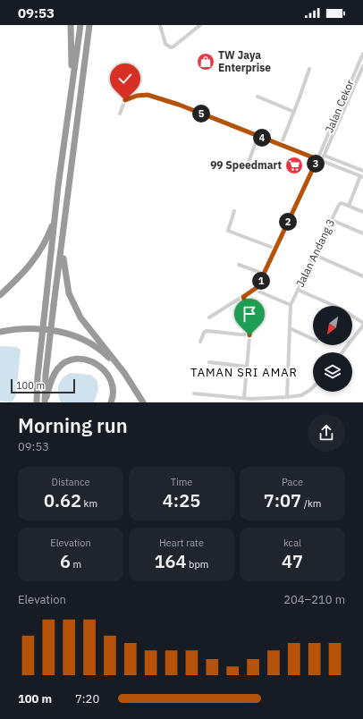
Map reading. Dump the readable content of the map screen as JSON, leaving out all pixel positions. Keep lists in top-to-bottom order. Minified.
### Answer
{"streets":{"street":["Jalan Cekor","Jalan Andang 3"]},"districts":["TAMAN SRI AMAR"],"places":{"shop":["TW Jaya Enterprise"],"supermarket":["99 Speedmart"]},"scale_bar":"100 m","north":"bottom left","page":{"status":"09:53","pins":["5","4","3","2","1"],"scale":"100 m","heading":["Morning run","09:53"],"stats":[["Distance","0.62 km"],["Time","4:25"],["Pace","7:07 /km"],["Elevation","6 m"],["Heart rate","164 bpm"],["kcal","47"]],"chart":["Elevation","204–210 m"],"list":[{"name":"100 m","note":"7:20"}]}}
